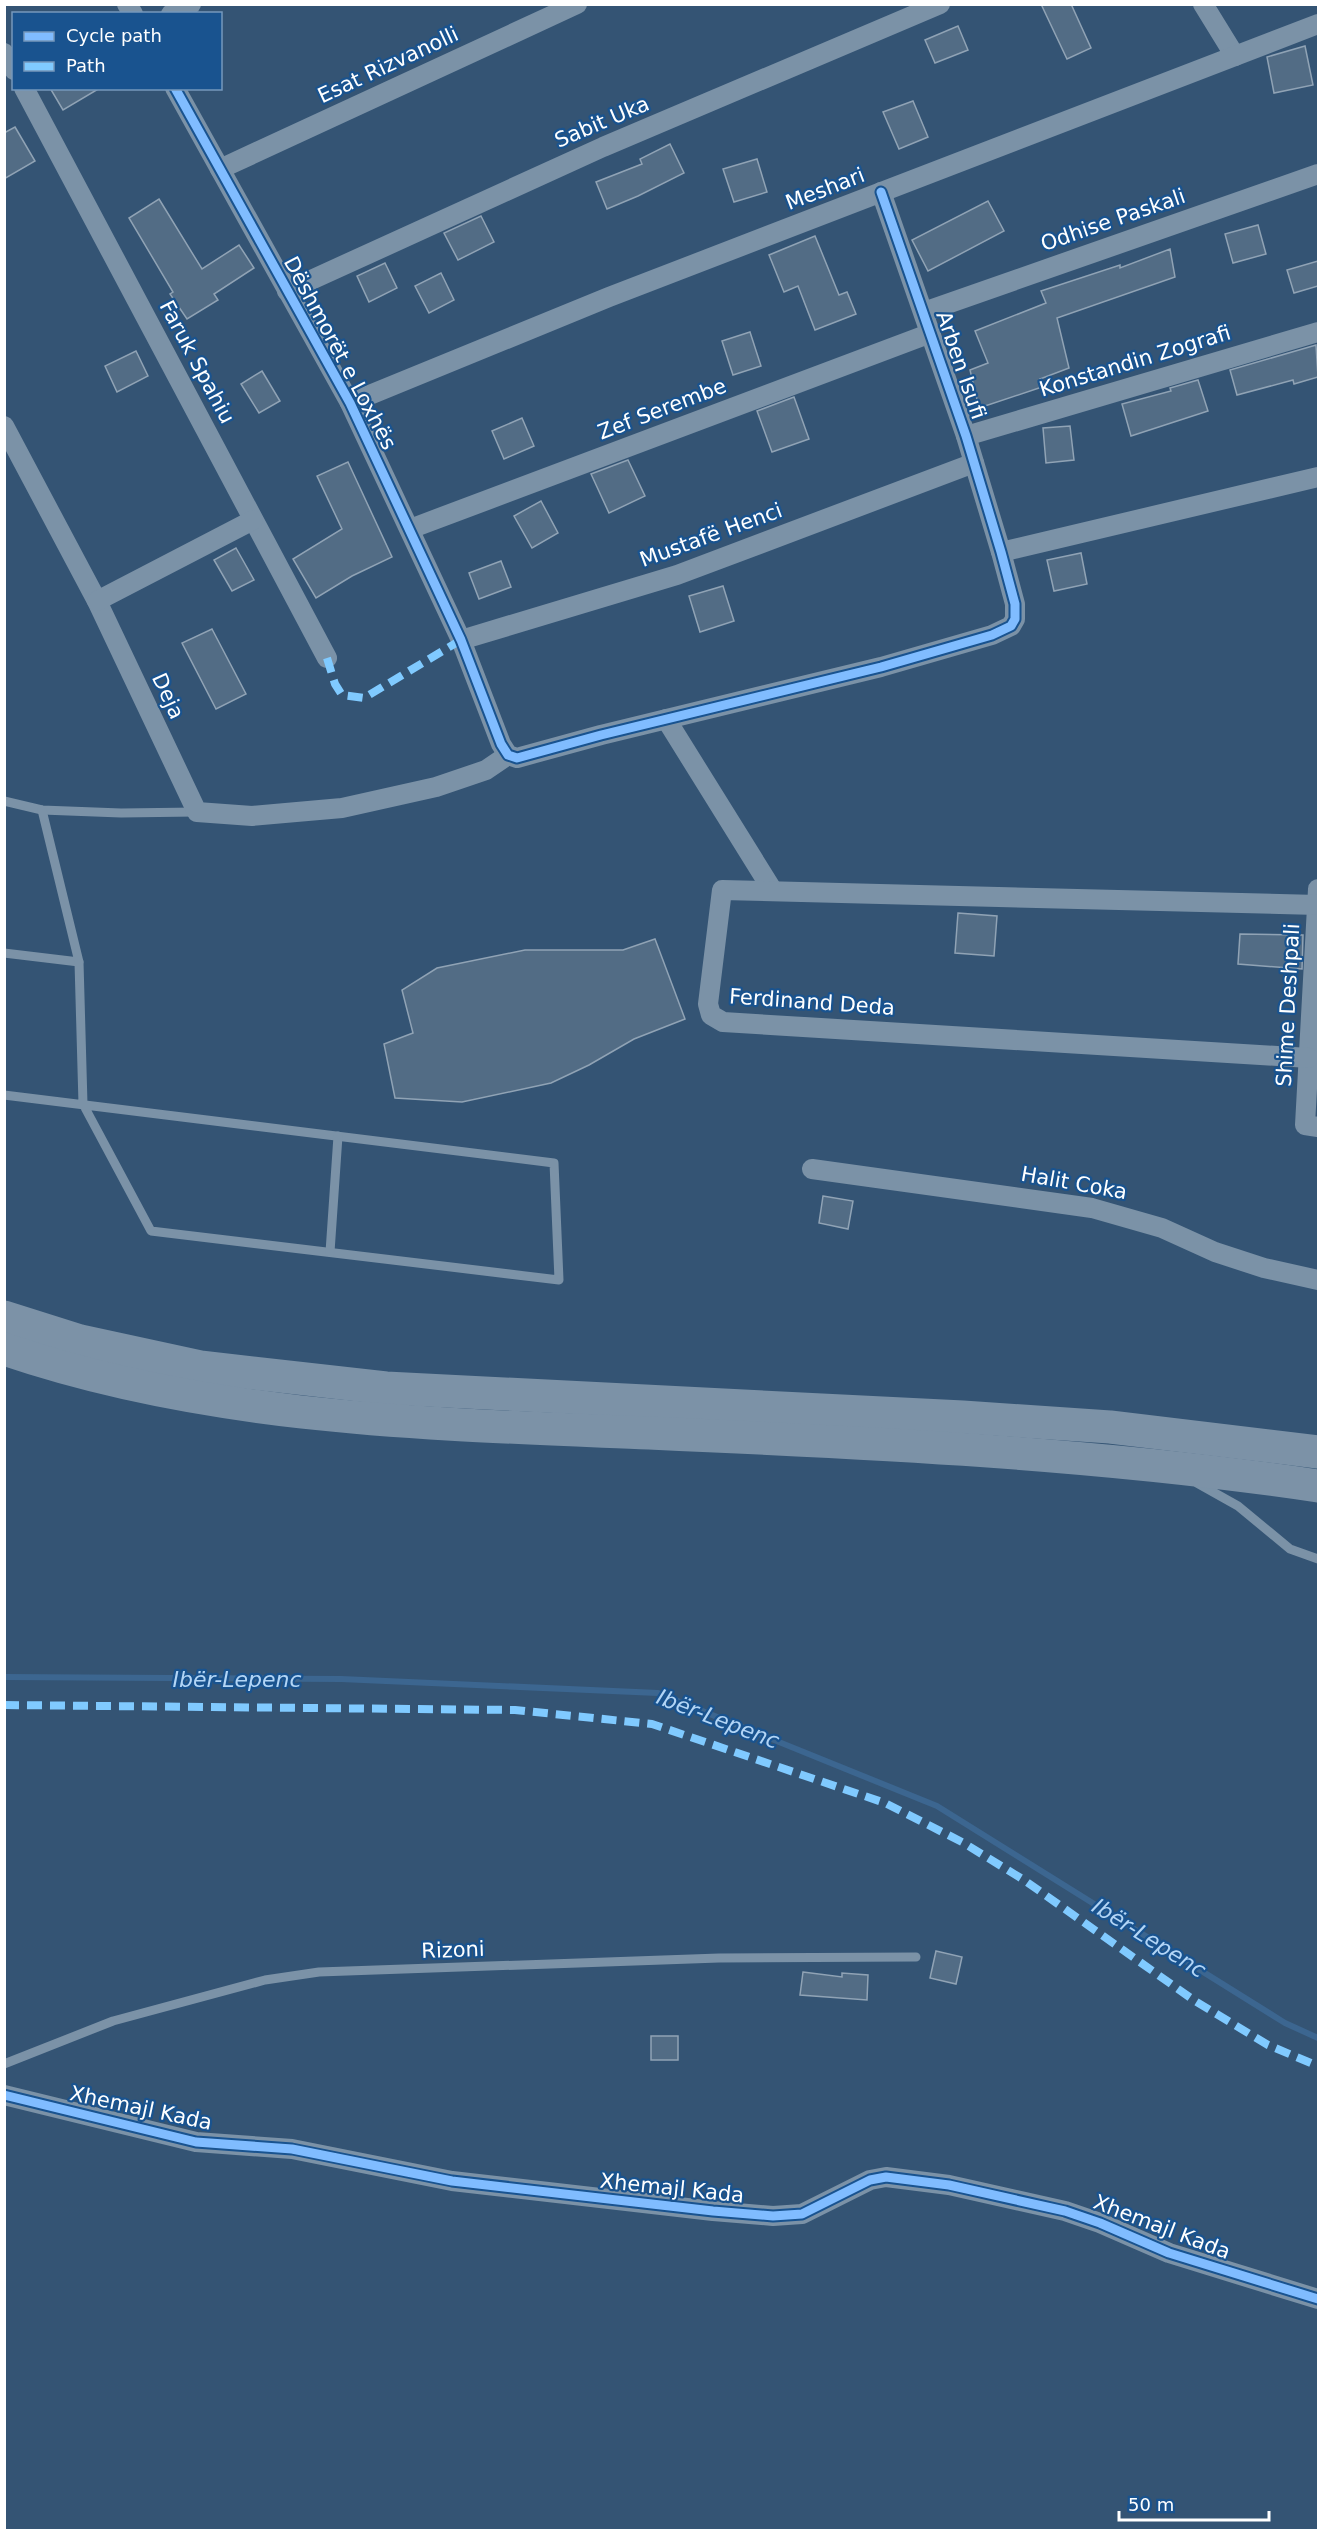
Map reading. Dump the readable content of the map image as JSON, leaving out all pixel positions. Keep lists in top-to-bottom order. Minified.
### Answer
{"streets":{"street":["Esat Rizvanolli","Sabit Uka","Meshari","Odhise Paskali","Dëshmorët e Loxhës","Konstandin Zografi","Faruk Spahiu","Arben Isufi","Zef Serembe","Mustafë Henci","Deja","Ferdinand Deda","Shime Deshpali","Halit Coka","Xhemajl Kada"],"lane":["Rizoni"]},"crossings":[["Esat Rizvanolli","Dëshmorët e Loxhës"],["Sabit Uka","Dëshmorët e Loxhës"],["Meshari","Dëshmorët e Loxhës"],["Meshari","Arben Isufi"],["Odhise Paskali","Arben Isufi"],["Dëshmorët e Loxhës","Zef Serembe"],["Dëshmorët e Loxhës","Mustafë Henci"],["Konstandin Zografi","Arben Isufi"],["Arben Isufi","Zef Serembe"],["Arben Isufi","Mustafë Henci"],["Ferdinand Deda","Shime Deshpali"]],"water":["Ibër-Lepenc"],"legend":["Cycle path","Path"],"scale_bar":"50 m"}
